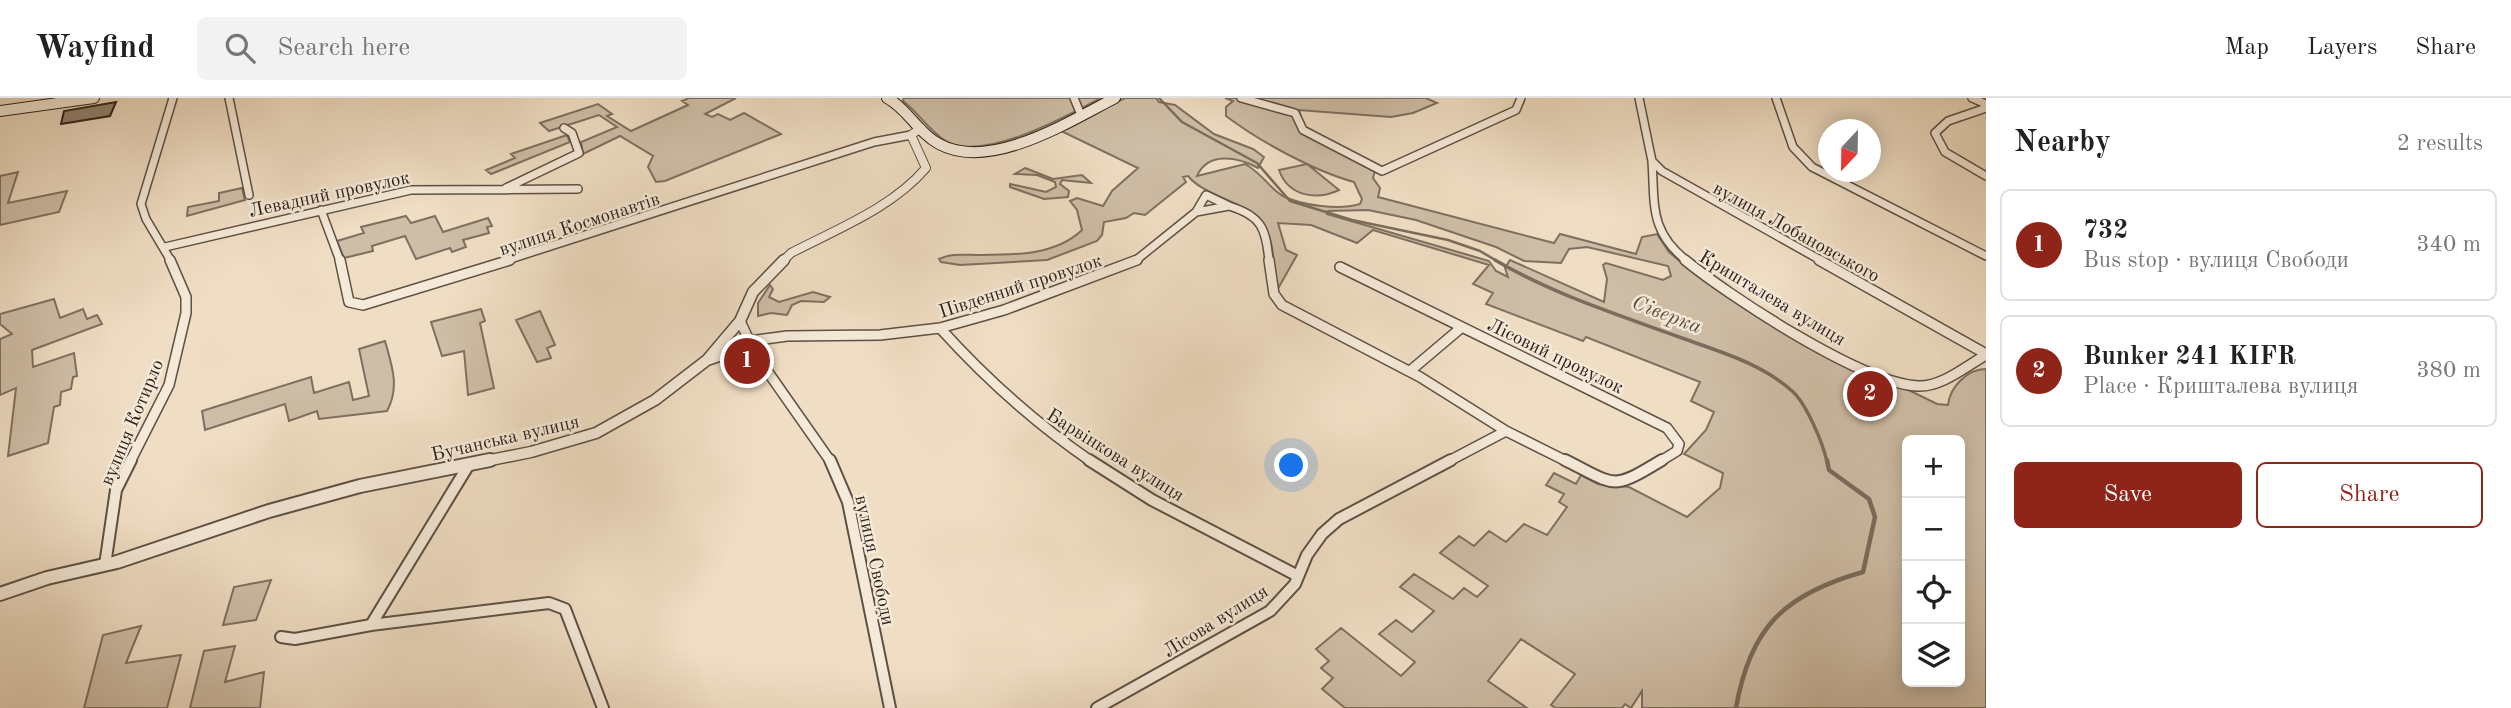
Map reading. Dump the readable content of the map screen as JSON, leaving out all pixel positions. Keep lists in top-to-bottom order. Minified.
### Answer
{"streets":{"street":["Левадний провулок","вулиця Космонавтів","вулиця Лобановського","Південний провулок","Кришталева вулиця","Лісовий провулок","вулиця Котирло","Бучанська вулиця","Барвінкова вулиця","вулиця Свободи","Лісова вулиця"]},"crossings":[["Левадний провулок","вулиця Космонавтів"],["Левадний провулок","вулиця Котирло"],["вулиця Космонавтів","Бучанська вулиця"],["вулиця Лобановського","Кришталева вулиця"],["Південний провулок","Барвінкова вулиця"],["Південний провулок","вулиця Свободи"],["Лісовий провулок","Лісова вулиця"],["вулиця Котирло","Бучанська вулиця"],["Бучанська вулиця","вулиця Свободи"],["Барвінкова вулиця","Лісова вулиця"]],"water":["Сіверка"],"north":"bottom","page":{"header":"Wayfind","search":"Search here","nav":["Map","Layers","Share"],"heading":["Nearby","2 results"],"list":[{"mark":"1","name":"732","note":"Bus stop · вулиця Свободи","value":"340 m"},{"mark":"2","name":"Bunker 241 KIFR","note":"Place · Кришталева вулиця","value":"380 m"}],"pins":["1","2"],"map_buttons":["+","−"],"buttons":["Save","Share"]}}
